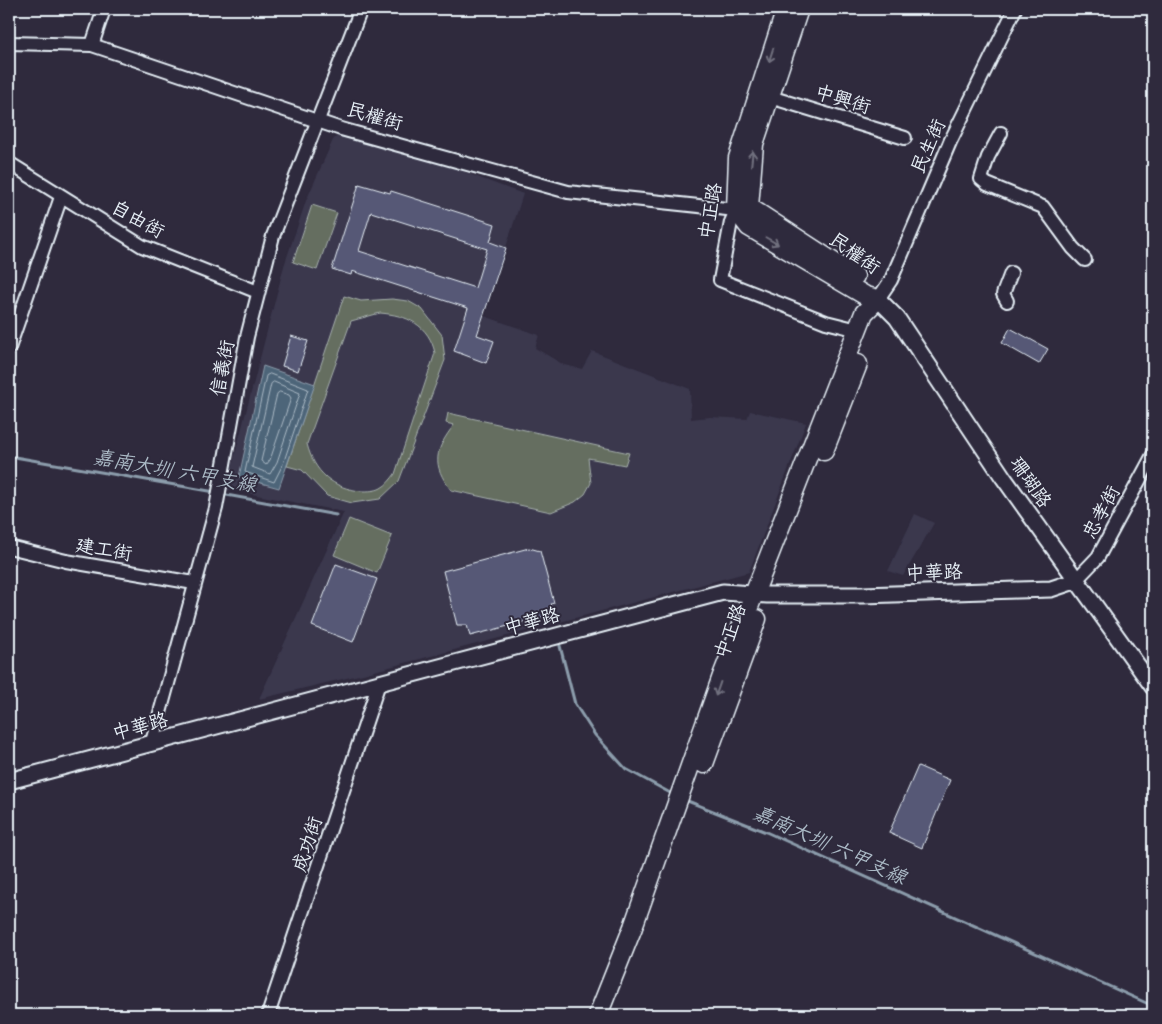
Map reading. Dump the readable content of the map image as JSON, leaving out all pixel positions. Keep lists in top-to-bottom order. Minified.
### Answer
{"streets":{"main road":["民權街","中正路"],"street":["中興街","民生街","自由街","信義街","珊瑚路","忠孝街","建工街","中華路","成功街"]},"crossings":[["中興街","中正路"],["民權街","民生街"],["民權街","中正路"],["民權街","信義街"],["民權街","珊瑚路"],["民生街","中正路"],["民生街","珊瑚路"],["中正路","珊瑚路"],["中正路","中華路"],["自由街","信義街"],["信義街","建工街"],["信義街","中華路"],["珊瑚路","忠孝街"],["珊瑚路","中華路"],["忠孝街","中華路"],["中華路","成功街"]],"water":["嘉南大圳 六甲支線"]}
